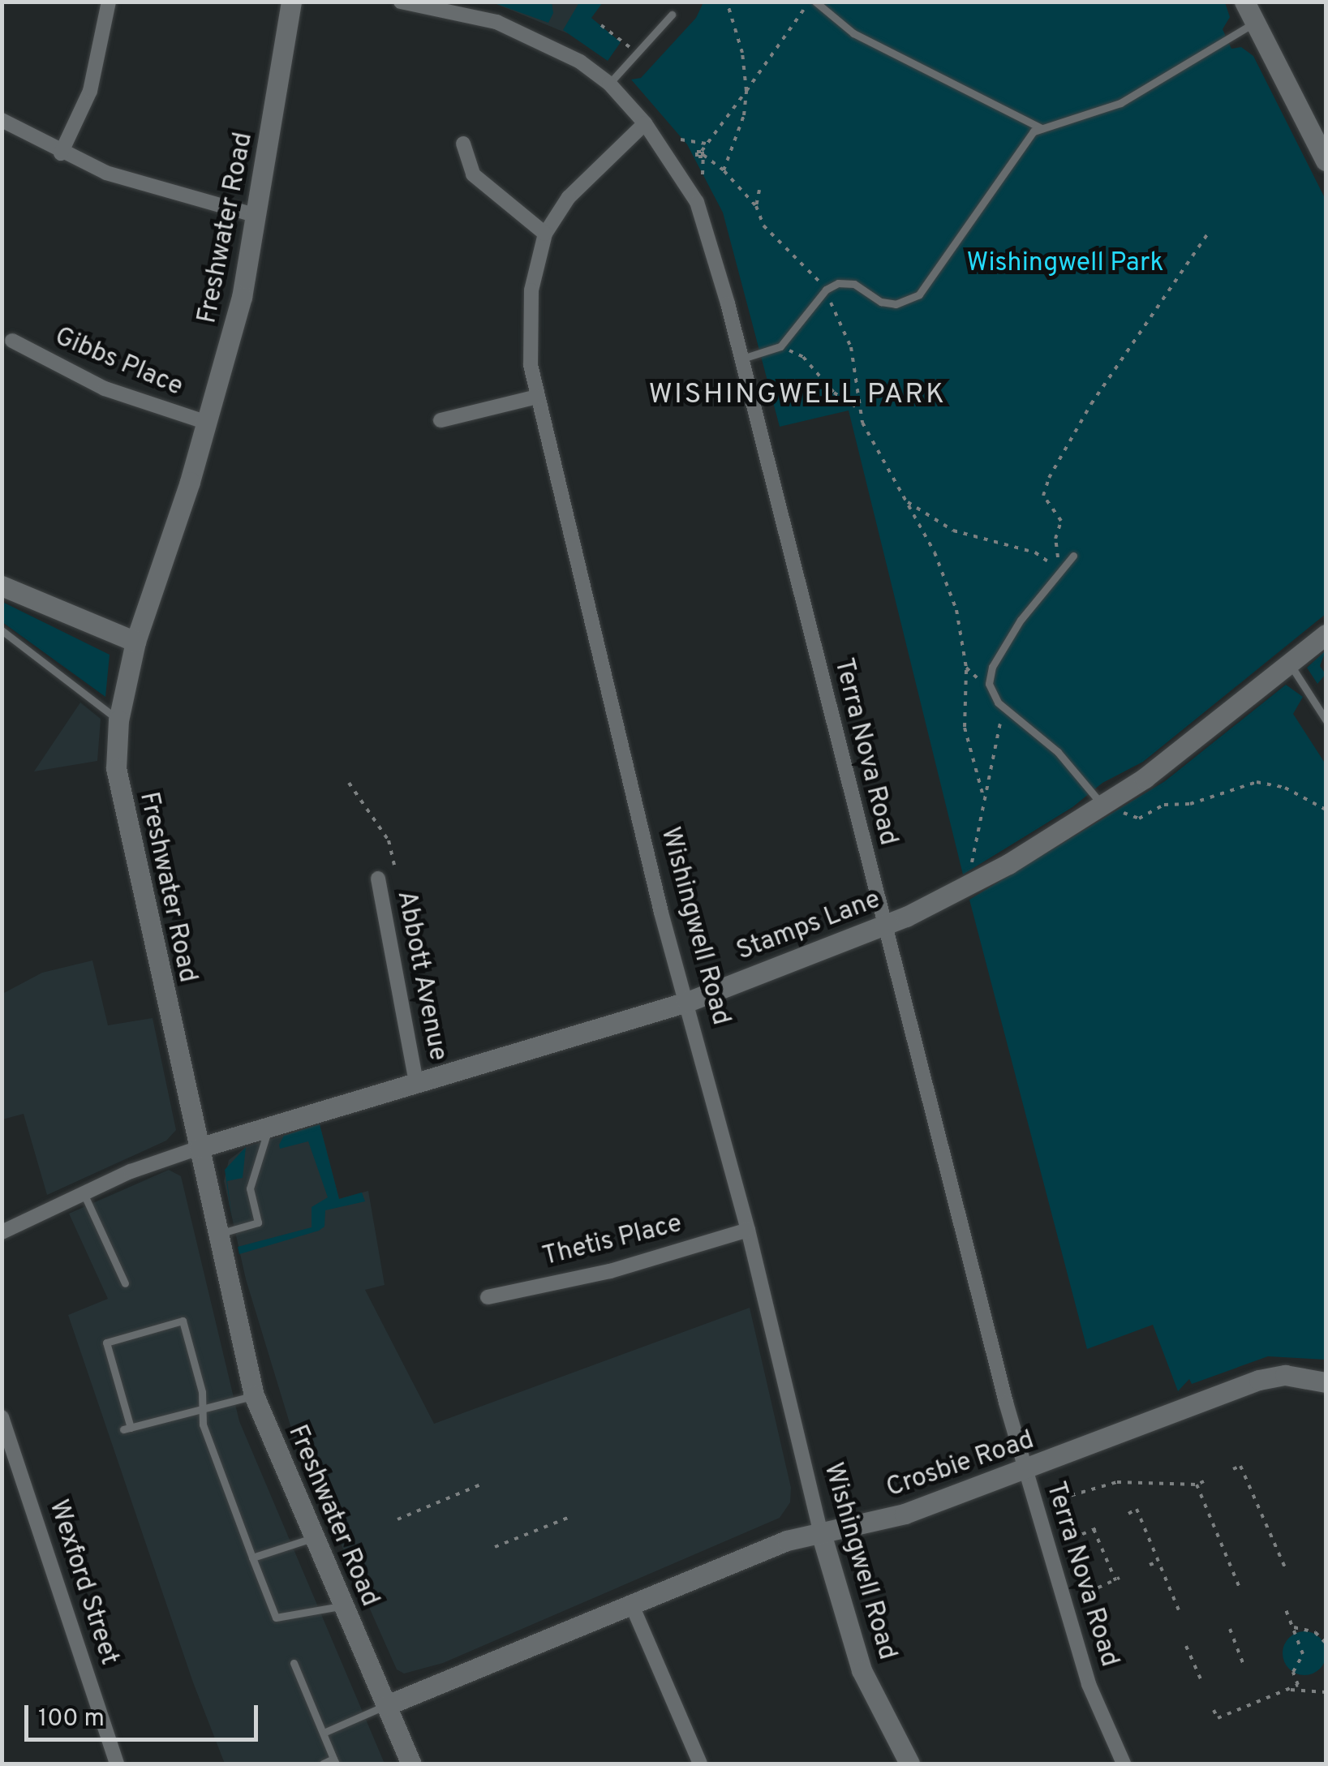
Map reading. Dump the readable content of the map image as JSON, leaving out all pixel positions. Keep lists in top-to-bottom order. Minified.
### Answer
{"streets":{"street":["Freshwater Road","Gibbs Place","Terra Nova Road","Wishingwell Road","Stamps Lane","Abbott Avenue","Thetis Place","Crosbie Road","Wexford Street"]},"crossings":[["Freshwater Road","Gibbs Place"],["Freshwater Road","Stamps Lane"],["Freshwater Road","Crosbie Road"],["Terra Nova Road","Wishingwell Road"],["Terra Nova Road","Stamps Lane"],["Terra Nova Road","Crosbie Road"],["Wishingwell Road","Stamps Lane"],["Wishingwell Road","Thetis Place"],["Wishingwell Road","Crosbie Road"],["Stamps Lane","Abbott Avenue"]],"districts":["WISHINGWELL PARK"],"parks":["Wishingwell Park"],"scale_bar":"100 m"}
